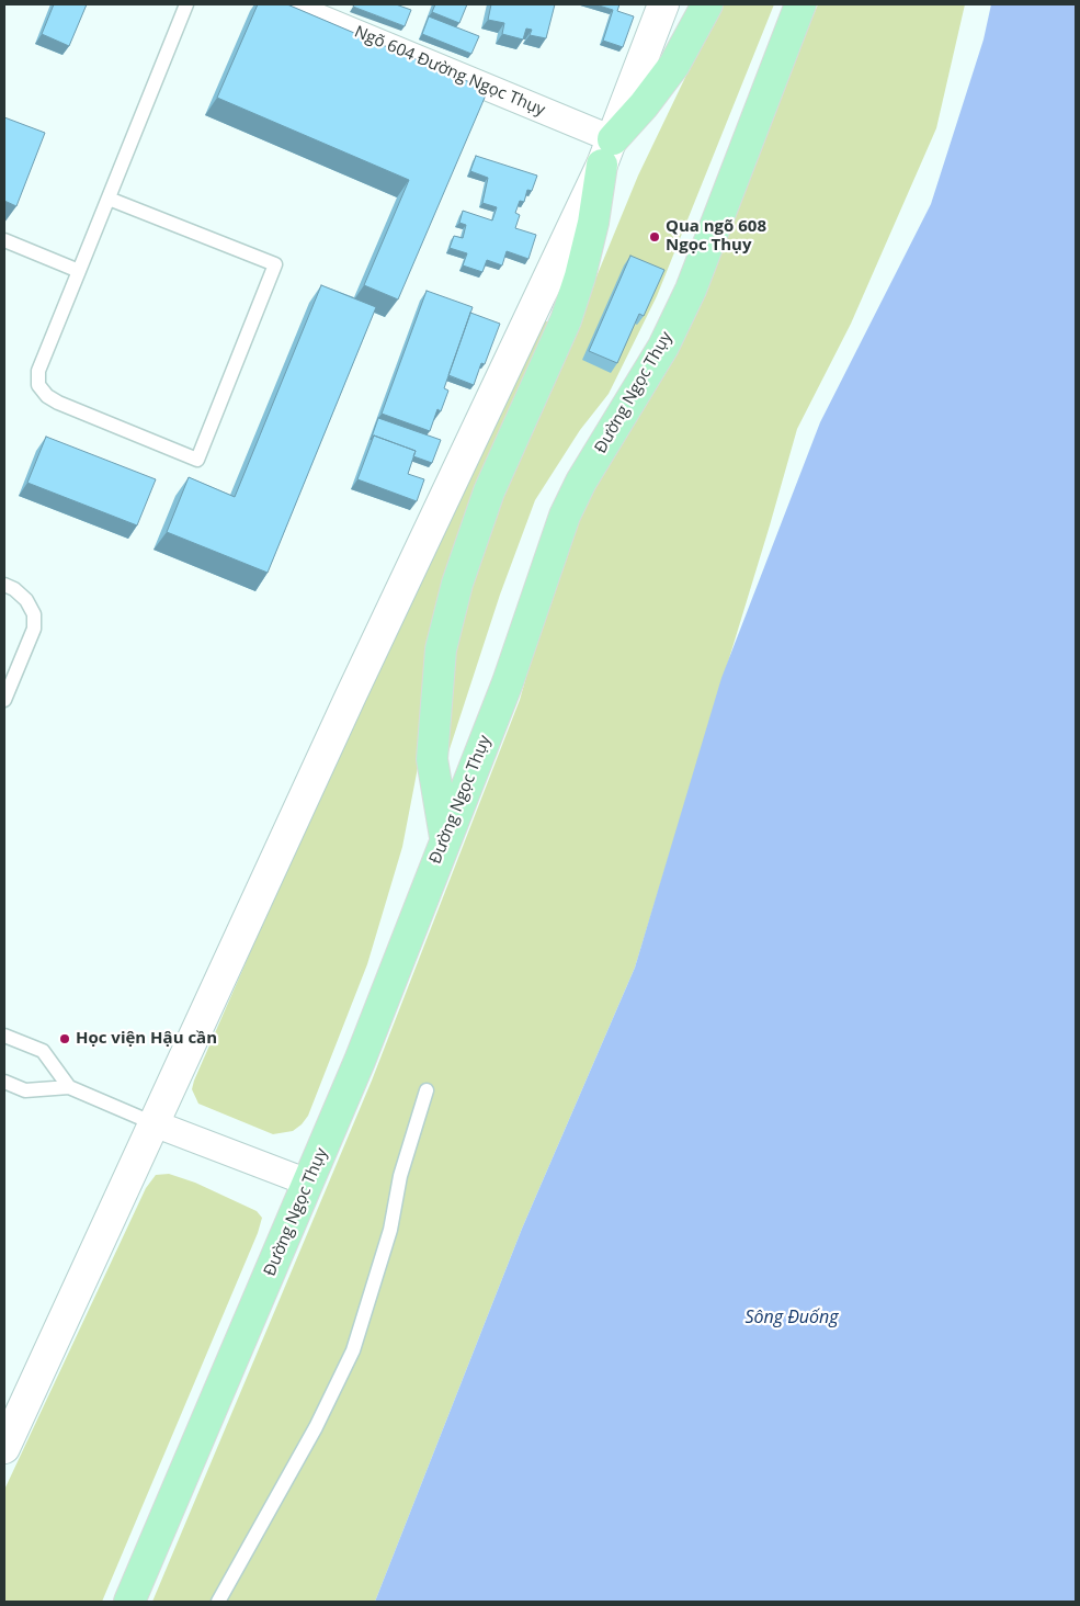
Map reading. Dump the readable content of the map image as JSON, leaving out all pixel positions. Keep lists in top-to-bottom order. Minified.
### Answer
{"streets":{"main road":["Đường Ngọc Thụy"],"street":["Ngõ 604 Đường Ngọc Thụy"]},"water":["Sông Đuống"],"places":["Qua ngõ 608 Ngọc Thụy","Học viện Hậu cần"]}
